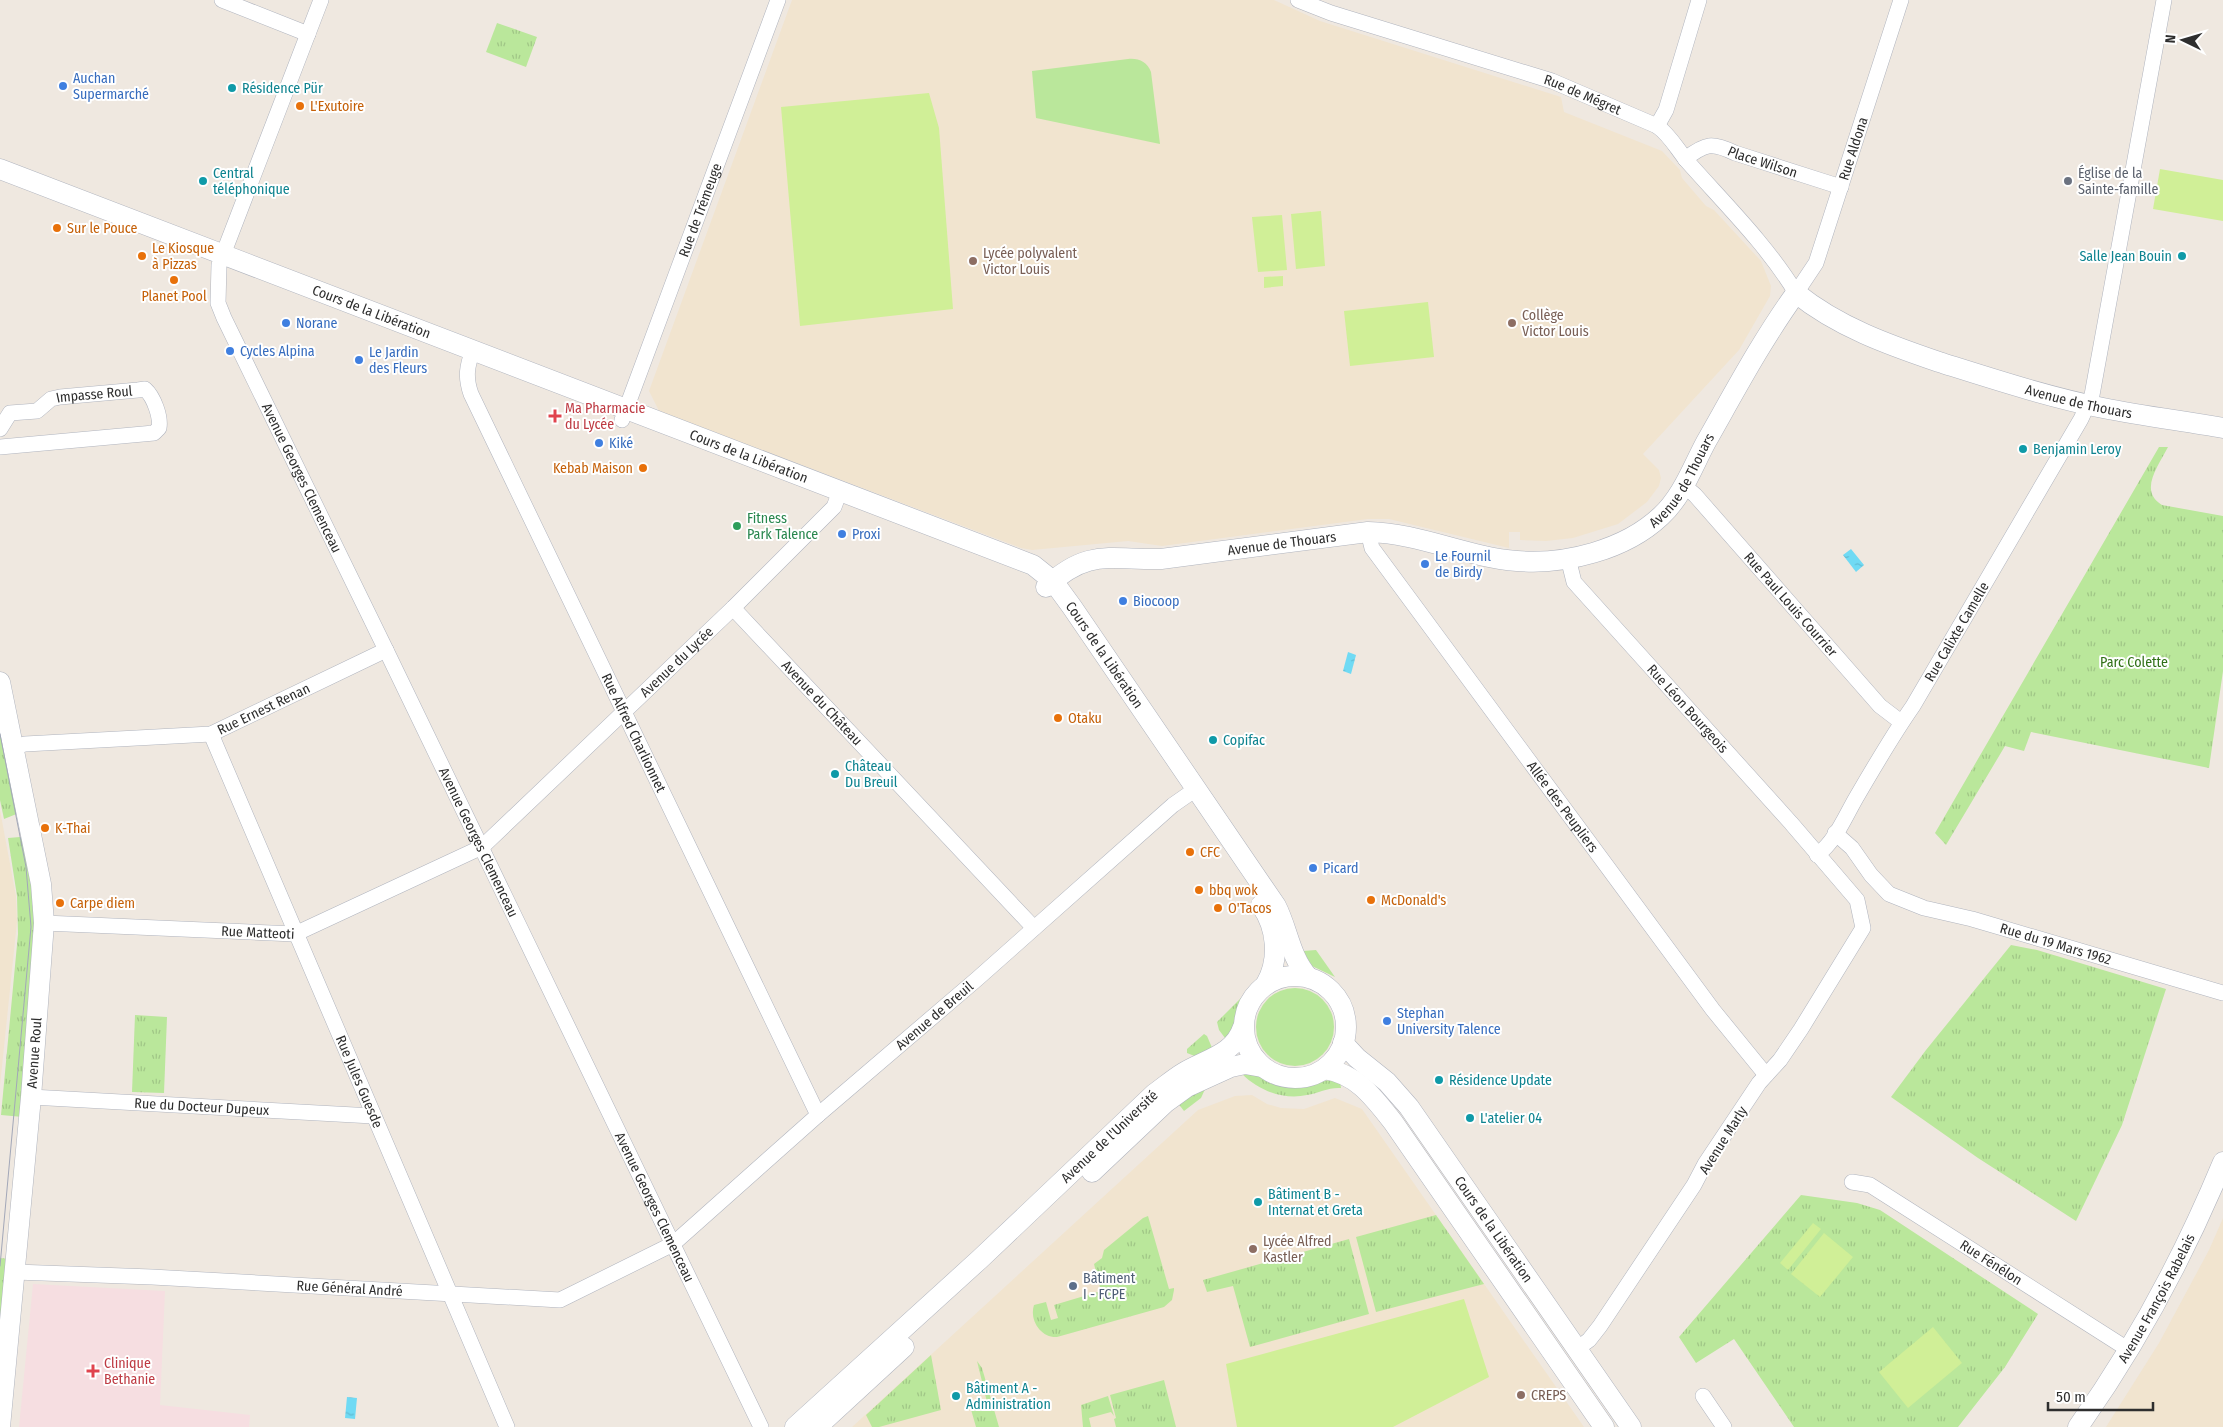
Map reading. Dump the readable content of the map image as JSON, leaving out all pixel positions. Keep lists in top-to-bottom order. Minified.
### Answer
{"streets":{"main road":["Cours de la Libération","Avenue de Thouars","Avenue Roul","Avenue de l'Université","Avenue François Rabelais"],"street":["Rue de Mégret","Rue Aldona","Place Wilson","Rue de Trémeuge","Impasse Roul","Avenue Georges Clemenceau","Rue Paul Louis Courrier","Rue Calixte Camelle","Avenue du Lycée","Avenue du Château","Rue Ernest Renan","Rue Léon Bourgeois","Rue Alfred Charlionnet","Allée des Peupliers","Rue Matteoti","Rue du 19 Mars 1962","Avenue de Breuil","Rue Jules Guesde","Rue du Docteur Dupeux","Avenue Marly","Rue Fénélon","Rue Général André"]},"crossings":[["Rue de Mégret","Rue Aldona"],["Rue de Mégret","Place Wilson"],["Rue de Mégret","Avenue de Thouars"],["Rue Aldona","Place Wilson"],["Rue Aldona","Avenue de Thouars"],["Rue de Trémeuge","Cours de la Libération"],["Cours de la Libération","Avenue de Thouars"],["Cours de la Libération","Avenue Georges Clemenceau"],["Cours de la Libération","Avenue du Lycée"],["Cours de la Libération","Rue Alfred Charlionnet"],["Cours de la Libération","Avenue de Breuil"],["Cours de la Libération","Avenue de l'Université"],["Cours de la Libération","Avenue Marly"],["Avenue de Thouars","Rue Paul Louis Courrier"],["Avenue de Thouars","Rue Calixte Camelle"],["Avenue de Thouars","Rue Léon Bourgeois"],["Avenue de Thouars","Allée des Peupliers"],["Avenue Georges Clemenceau","Avenue du Lycée"],["Avenue Georges Clemenceau","Rue Ernest Renan"],["Avenue Georges Clemenceau","Rue Matteoti"],["Avenue Georges Clemenceau","Avenue de Breuil"],["Avenue Georges Clemenceau","Rue Général André"],["Rue Paul Louis Courrier","Rue Calixte Camelle"],["Rue Calixte Camelle","Rue Léon Bourgeois"],["Rue Calixte Camelle","Rue du 19 Mars 1962"],["Avenue du Lycée","Avenue du Château"],["Avenue du Lycée","Rue Alfred Charlionnet"],["Avenue du Lycée","Rue Matteoti"],["Avenue du Château","Avenue de Breuil"],["Rue Ernest Renan","Avenue Roul"],["Rue Ernest Renan","Rue Jules Guesde"],["Rue Léon Bourgeois","Avenue Marly"],["Rue Alfred Charlionnet","Avenue de Breuil"],["Allée des Peupliers","Avenue Marly"],["Rue Matteoti","Avenue Roul"],["Rue Matteoti","Rue Jules Guesde"],["Avenue de Breuil","Rue Général André"],["Avenue Roul","Rue du Docteur Dupeux"],["Avenue Roul","Rue Général André"],["Rue Jules Guesde","Rue du Docteur Dupeux"],["Rue Jules Guesde","Rue Général André"],["Rue Fénélon","Avenue François Rabelais"]],"parks":["Parc Colette"],"places":{"other":["Auchan Supermarché","Résidence Pür","L'Exutoire","Central téléphonique","Église de la Sainte-famille","Sur le Pouce","Le Kiosque à Pizzas","Salle Jean Bouin","Lycée polyvalent Victor Louis","Planet Pool","Norane","Collège Victor Louis","Cycles Alpina","Le Jardin des Fleurs","Kiké","Benjamin Leroy","Kebab Maison","Fitness Park Talence","Proxi","Le Fournil de Birdy","Biocoop","Otaku","Copifac","Château Du Breuil","K-Thai","CFC","Picard","bbq wok","McDonald's","Carpe diem","O'Tacos","Stephan University Talence","Résidence Update","L'atelier 04","Bâtiment B - Internat et Greta","Lycée Alfred Kastler","Bâtiment I - FCPE","CREPS","Bâtiment A - Administration"],"health":["Ma Pharmacie du Lycée","Clinique Bethanie"]},"scale_bar":"50 m","north":"left"}
